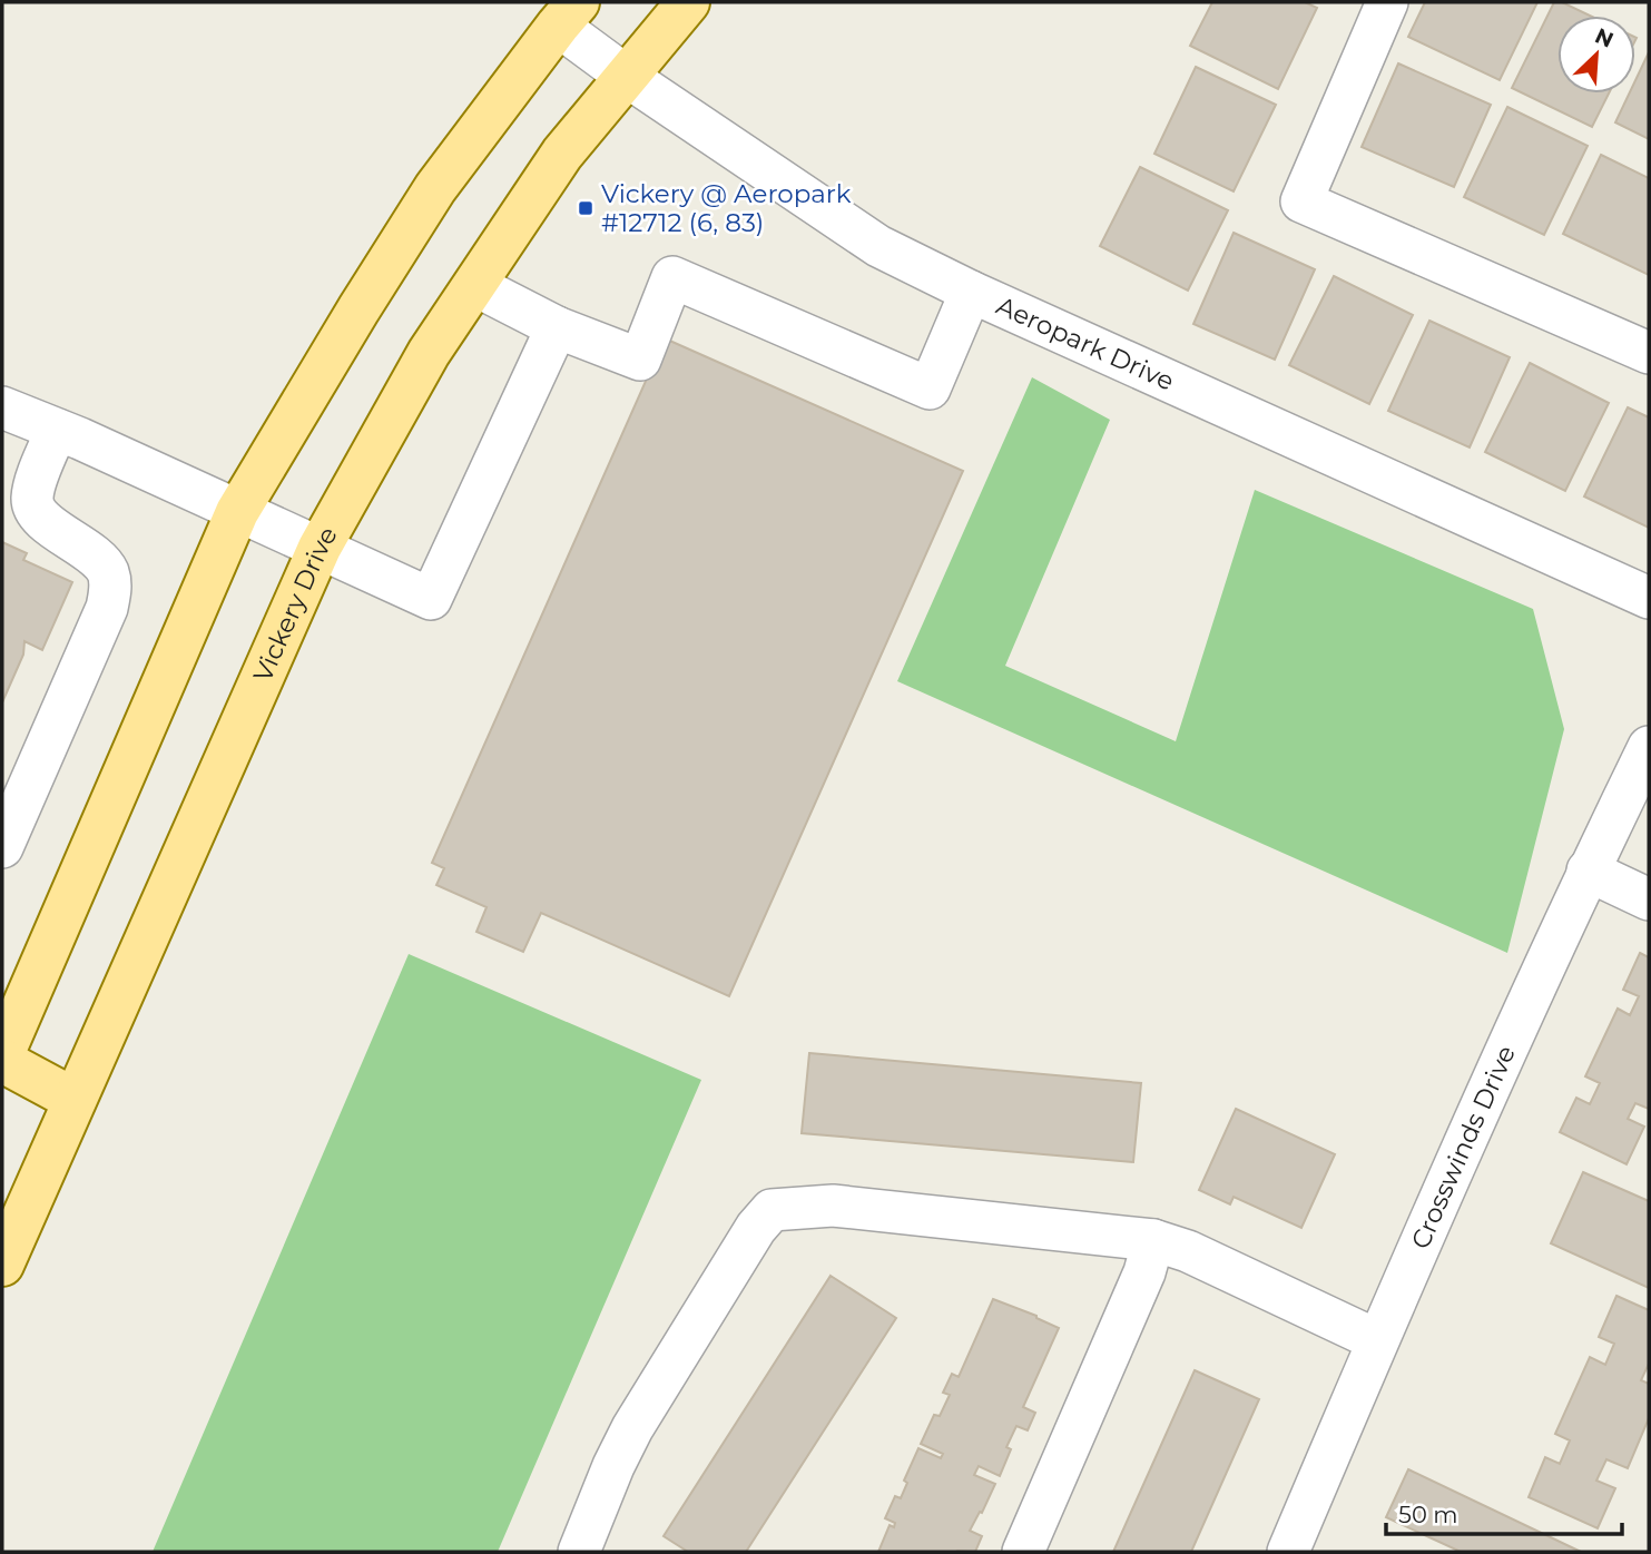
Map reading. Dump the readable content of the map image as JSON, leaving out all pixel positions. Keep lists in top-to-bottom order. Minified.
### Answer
{"streets":{"main road":["Vickery Drive"],"street":["Aeropark Drive","Crosswinds Drive"]},"crossings":[["Aeropark Drive","Vickery Drive"]],"places":{"transit":["Vickery @ Aeropark #12712 (6, 83)"]},"scale_bar":"50 m","north":"top right"}
